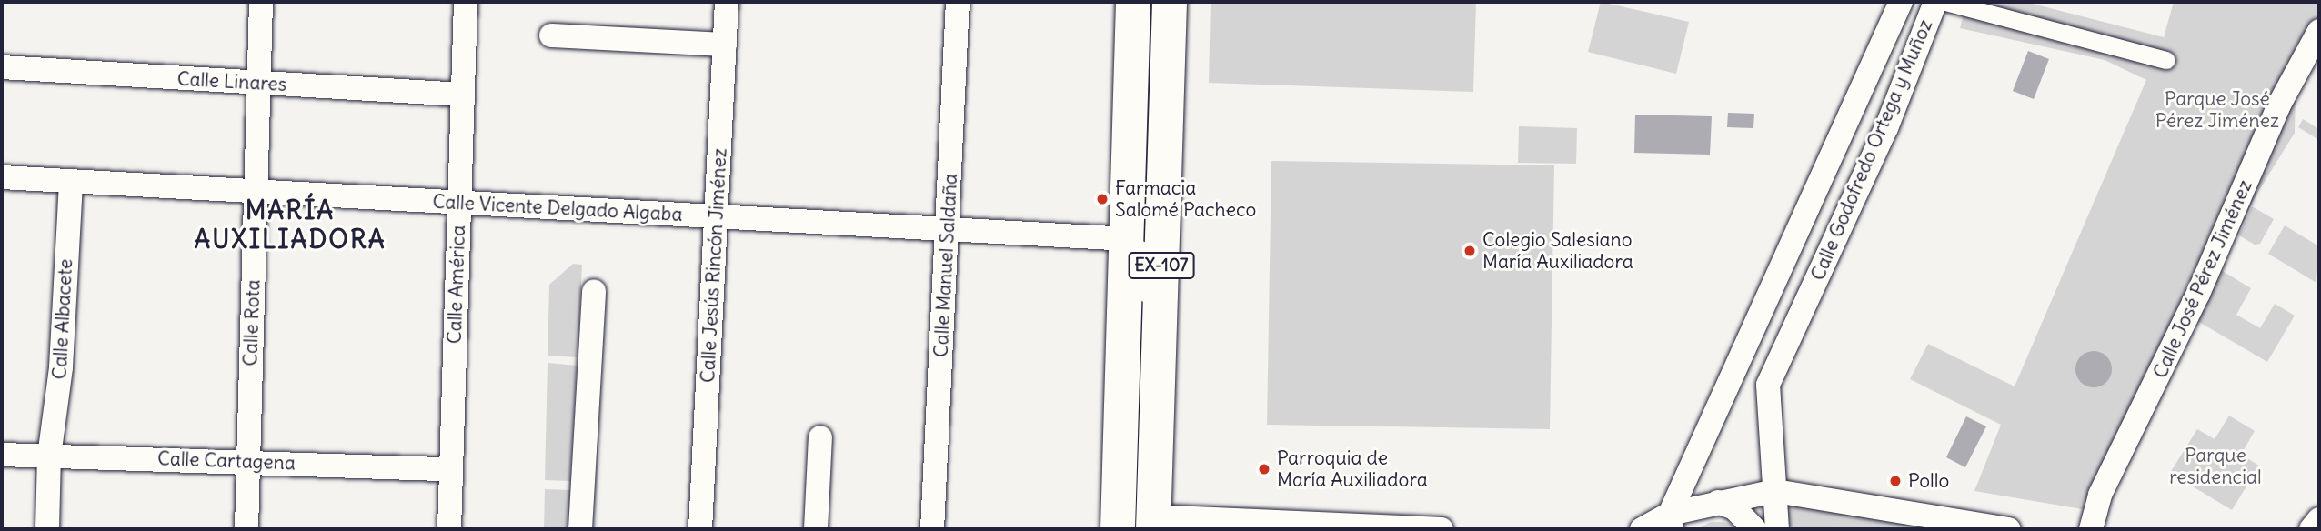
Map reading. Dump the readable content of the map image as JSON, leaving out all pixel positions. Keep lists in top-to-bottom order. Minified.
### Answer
{"streets":{"main road":["EX-107"],"street":["Calle Linares","Calle Godofredo Ortega y Muñoz","Calle Vicente Delgado Algaba","Calle Jesús Rincón Jiménez","Calle Manuel Saldaña","Calle José Pérez Jiménez","Calle América","Calle Albacete","Calle Rota","Calle Cartagena"]},"crossings":[["Calle Linares","Calle América"],["Calle Linares","Calle Rota"],["Calle Vicente Delgado Algaba","Calle Jesús Rincón Jiménez"],["Calle Vicente Delgado Algaba","Calle Manuel Saldaña"],["Calle Vicente Delgado Algaba","EX-107"],["Calle Vicente Delgado Algaba","Calle América"],["Calle Vicente Delgado Algaba","Calle Albacete"],["Calle Vicente Delgado Algaba","Calle Rota"],["Calle América","Calle Cartagena"],["Calle Albacete","Calle Cartagena"],["Calle Rota","Calle Cartagena"]],"districts":["MARÍA AUXILIADORA"],"parks":["Parque José Pérez Jiménez","Parque residencial"],"places":["Farmacia Salomé Pacheco","Colegio Salesiano María Auxiliadora","Parroquia de María Auxiliadora","Pollo"]}
